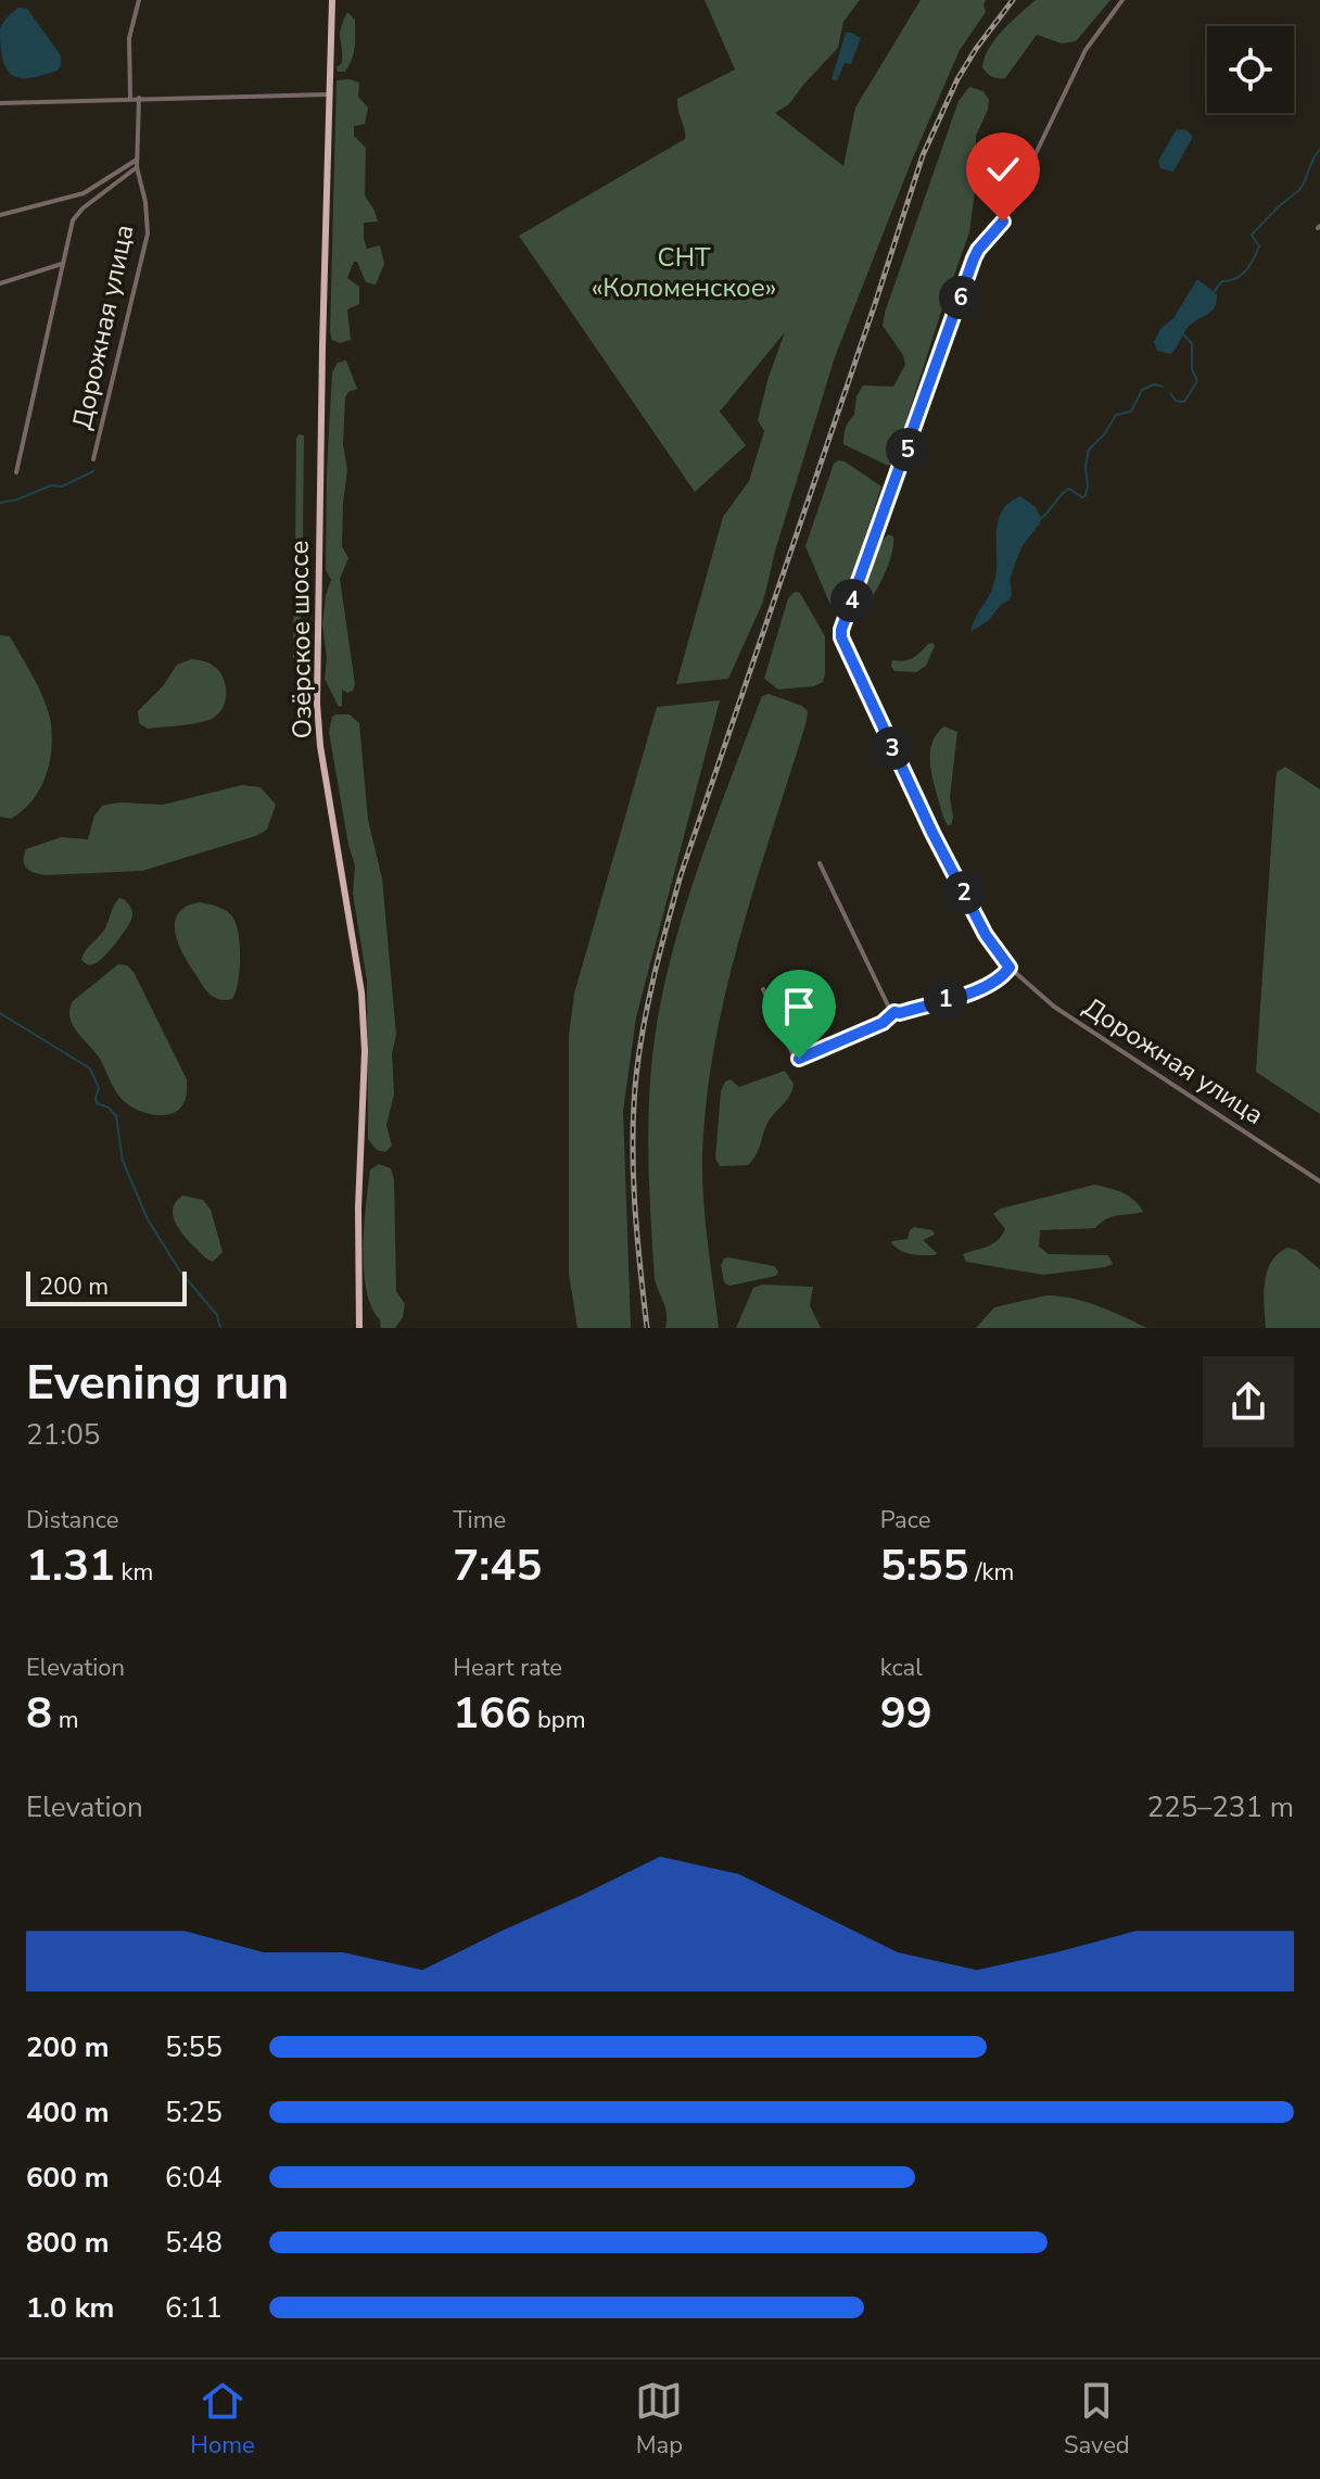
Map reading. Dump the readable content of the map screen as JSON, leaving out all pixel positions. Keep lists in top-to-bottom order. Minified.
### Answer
{"streets":{"main road":["Озёрское шоссе"],"street":["Дорожная улица"]},"parks":["СНТ «Коломенское»"],"scale_bar":"200 m","page":{"pins":["6","5","4","3","2","1"],"scale":"200 m","heading":["Evening run","21:05"],"stats":[["Distance","1.31 km"],["Time","7:45"],["Pace","5:55 /km"],["Elevation","8 m"],["Heart rate","166 bpm"],["kcal","99"]],"chart":["Elevation","225–231 m"],"list":[{"name":"200 m","note":"5:55"},{"name":"400 m","note":"5:25"},{"name":"600 m","note":"6:04"},{"name":"800 m","note":"5:48"},{"name":"1.0 km","note":"6:11"}],"tabs":["Home","Map","Saved"]}}
